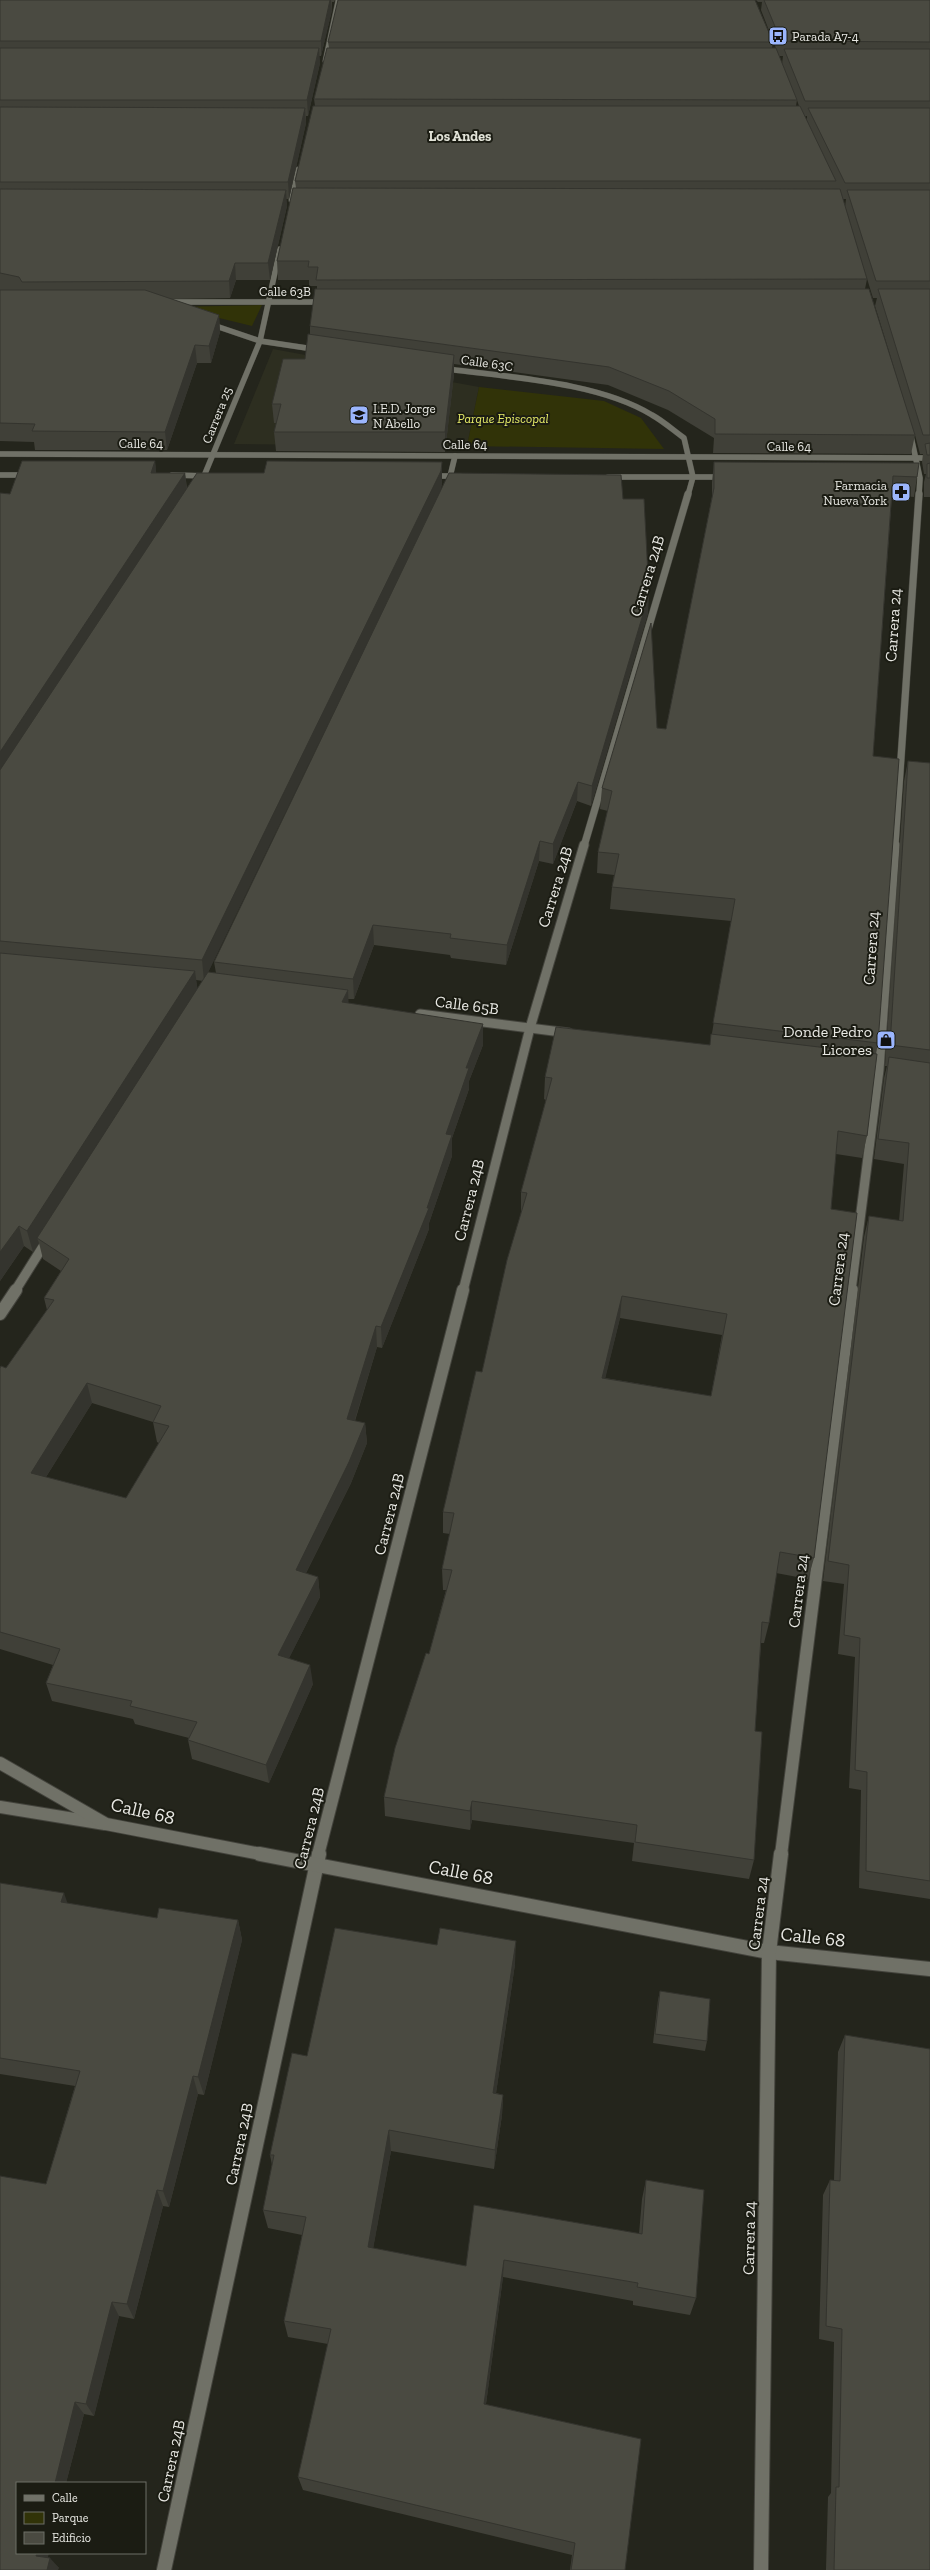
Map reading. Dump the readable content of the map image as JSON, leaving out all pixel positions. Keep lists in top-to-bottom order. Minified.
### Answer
{"streets":{"street":["Calle 63B","Calle 63C","Carrera 25","Calle 64","Carrera 24B","Carrera 24","Calle 65B","Calle 68"]},"crossings":[["Calle 63B","Carrera 25"],["Calle 63C","Calle 64"],["Calle 63C","Carrera 24B"],["Carrera 25","Calle 64"],["Calle 64","Carrera 24"],["Carrera 24B","Calle 65B"],["Carrera 24B","Calle 68"],["Carrera 24","Calle 68"]],"districts":["Los Andes"],"parks":["Parque Episcopal"],"places":{"bus stop":["Parada A7-4"],"school or university":["I.E.D. Jorge N Abello"],"pharmacy":["Farmacia Nueva York"],"shop":["Donde Pedro Licores"]},"legend":["Calle","Parque","Edificio"]}
